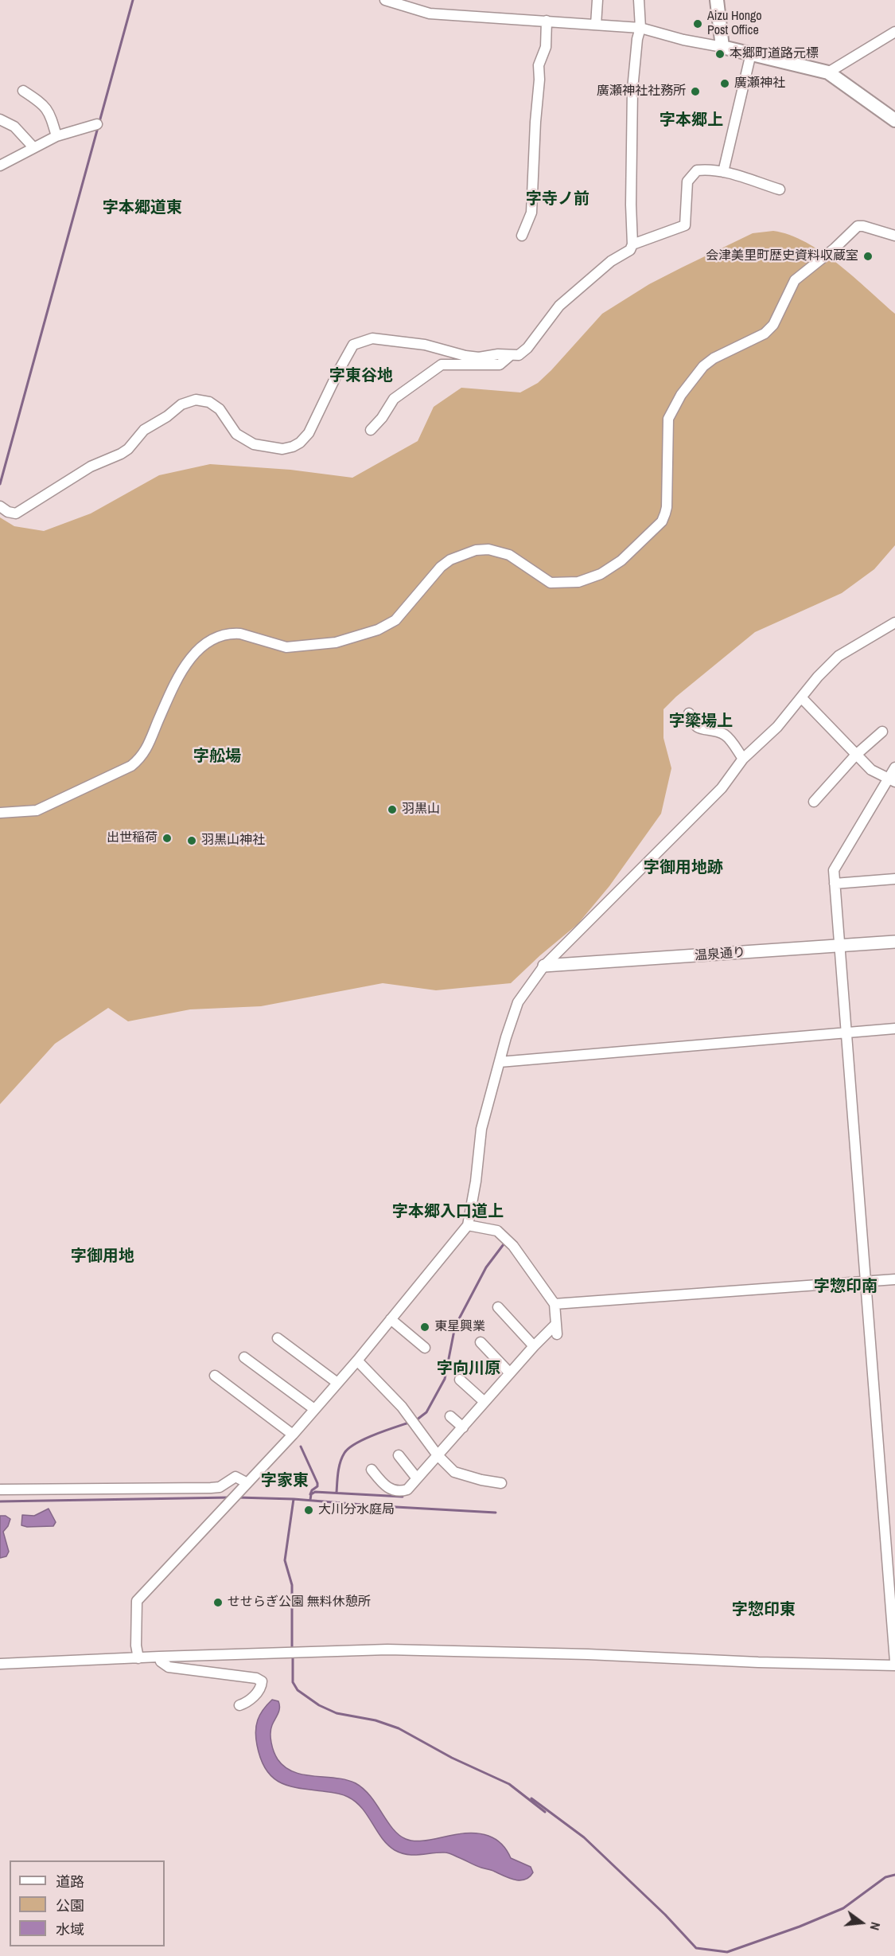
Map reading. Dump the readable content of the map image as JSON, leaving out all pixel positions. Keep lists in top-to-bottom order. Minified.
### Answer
{"streets":{"street":["温泉通り"]},"districts":["字本郷上","字寺ノ前","字本郷道東","字東谷地","字簗場上","字舩場","字御用地跡","字本郷入口道上","字御用地","字惣印南","字向川原","字家東","字惣印東"],"places":["Aizu Hongo Post Office","本郷町道路元標","廣瀬神社","廣瀬神社社務所","会津美里町歴史資料収蔵室","羽黒山","出世稲荷","羽黒山神社","東星興業","大川分水庭局","せせらぎ公園 無料休憩所"],"legend":["道路","公園","水域"],"north":"right"}
